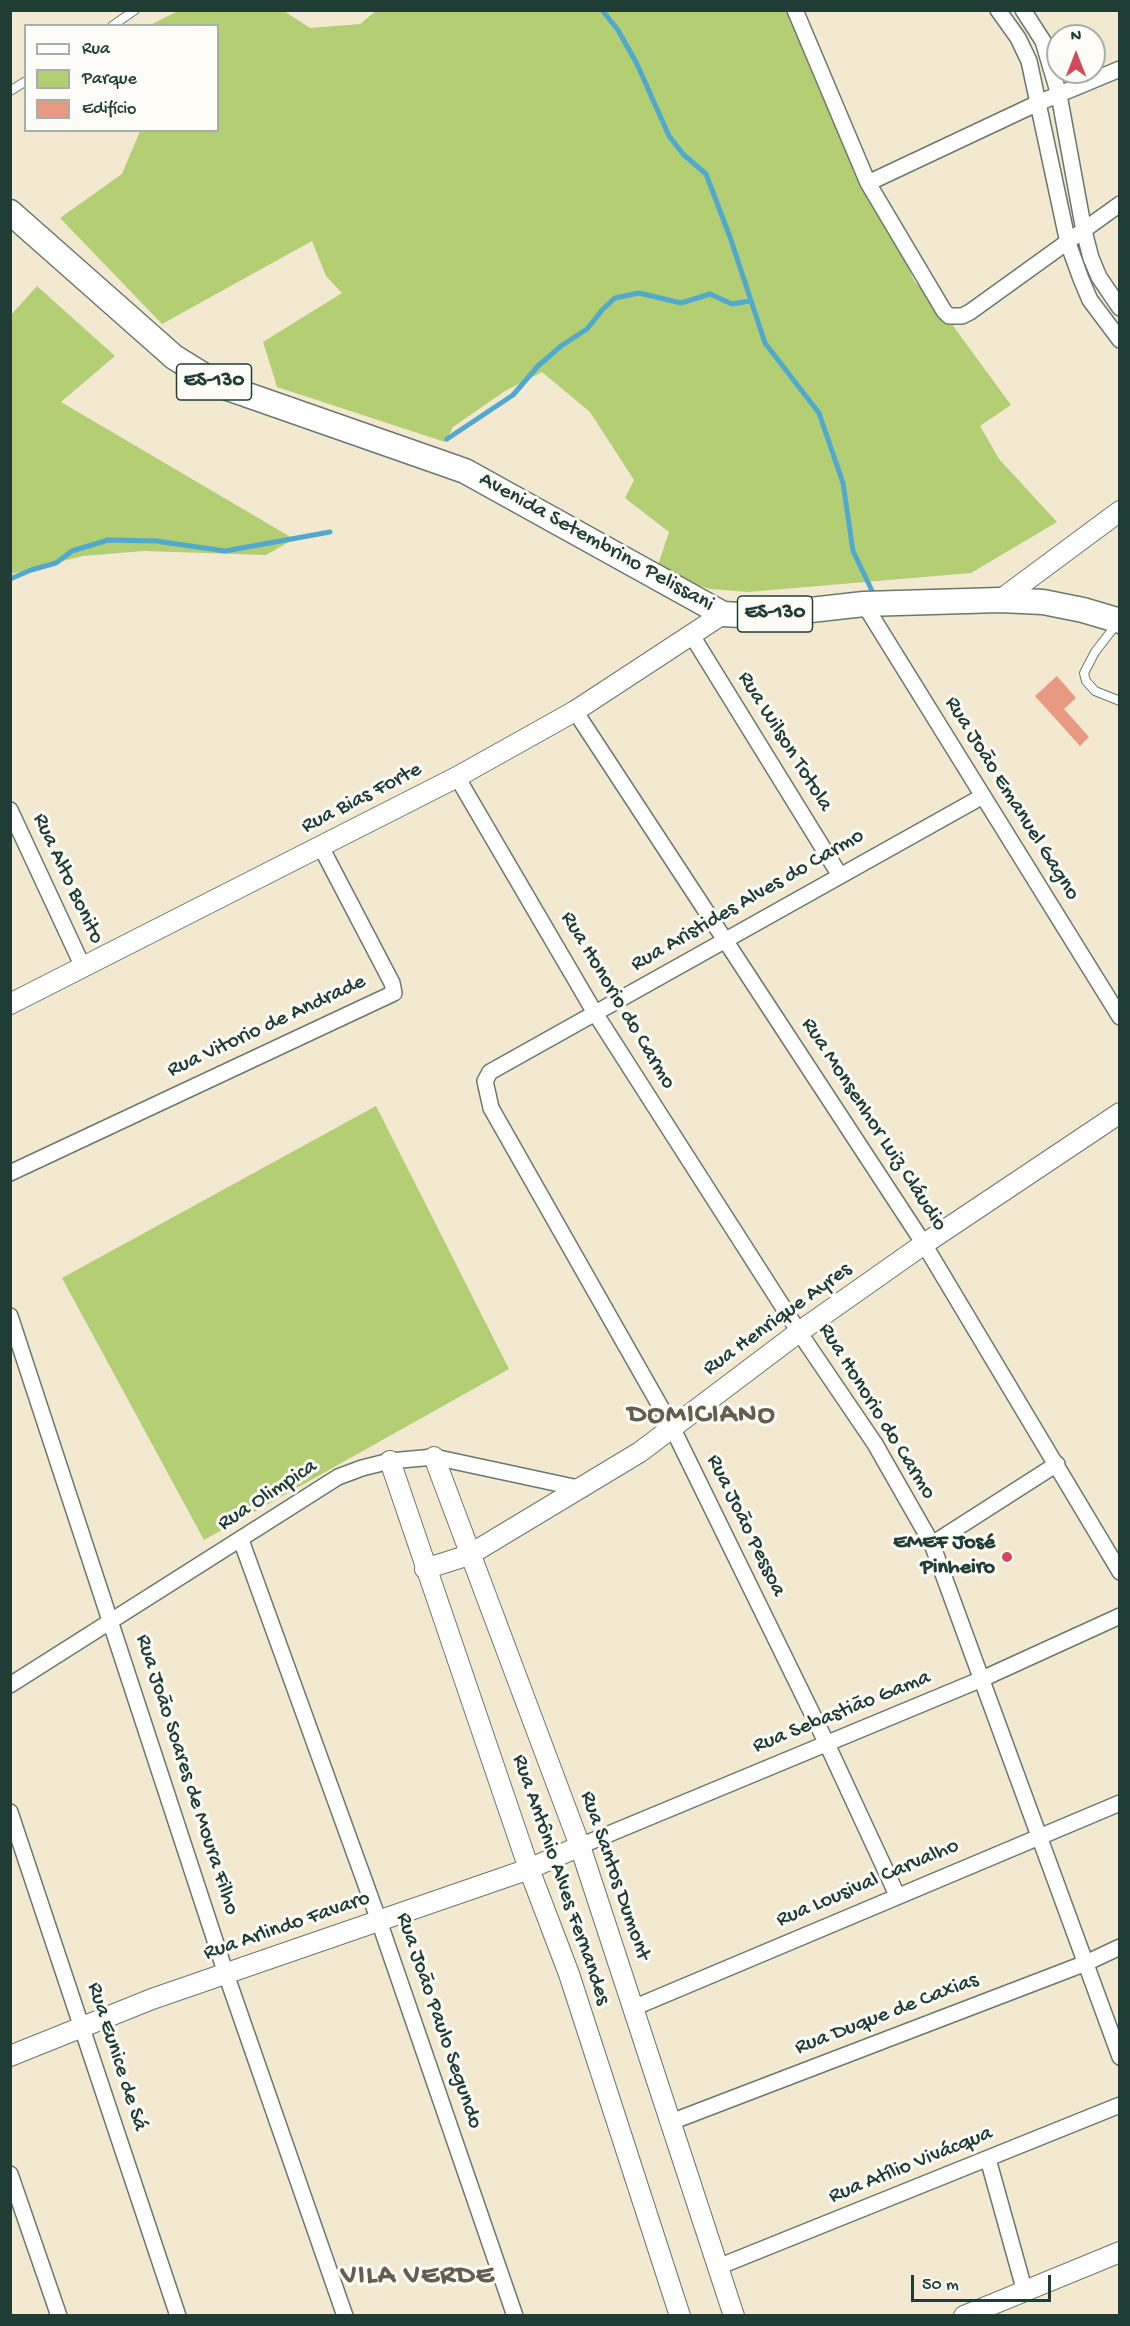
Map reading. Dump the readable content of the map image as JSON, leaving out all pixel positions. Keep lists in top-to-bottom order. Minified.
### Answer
{"streets":{"main road":["ES-130","Avenida Setembrino Pelissani"],"street":["Rua Wilson Totola","Rua Bias Forte","Rua João Emanuel Gagno","Rua Alto Bonito","Rua Aristides Alves do Carmo","Rua Honorio do Carmo","Rua Vitorio de Andrade","Rua Monsenhor Luiz Cláudio","Rua Henrique Ayres","Rua Olimpica","Rua João Pessoa","Rua Sebastião Gama","Rua João Soares de Moura Filho","Rua Santos Dumont","Rua Antônio Alves Fernandes","Rua Lousival Carvalho","Rua Arlindo Favaro","Rua Duque de Caxias","Rua João Paulo Segundo","Rua Eunice de Sá","Rua Atílio Vivácqua"]},"crossings":[["Avenida Setembrino Pelissani","Rua Bias Forte"],["Avenida Setembrino Pelissani","Rua João Emanuel Gagno"],["Rua Wilson Totola","Rua Bias Forte"],["Rua Wilson Totola","Rua Aristides Alves do Carmo"],["Rua Bias Forte","Rua Alto Bonito"],["Rua Bias Forte","Rua Honorio do Carmo"],["Rua Bias Forte","Rua Vitorio de Andrade"],["Rua Bias Forte","Rua Monsenhor Luiz Cláudio"],["Rua João Emanuel Gagno","Rua Aristides Alves do Carmo"],["Rua Aristides Alves do Carmo","Rua Honorio do Carmo"],["Rua Aristides Alves do Carmo","Rua Monsenhor Luiz Cláudio"],["Rua Aristides Alves do Carmo","Rua João Pessoa"],["Rua Honorio do Carmo","Rua Henrique Ayres"],["Rua Honorio do Carmo","Rua Sebastião Gama"],["Rua Honorio do Carmo","Rua Lousival Carvalho"],["Rua Honorio do Carmo","Rua Duque de Caxias"],["Rua Monsenhor Luiz Cláudio","Rua Henrique Ayres"],["Rua Henrique Ayres","Rua Olimpica"],["Rua Henrique Ayres","Rua João Pessoa"],["Rua Henrique Ayres","Rua Santos Dumont"],["Rua Henrique Ayres","Rua Antônio Alves Fernandes"],["Rua Olimpica","Rua João Soares de Moura Filho"],["Rua Olimpica","Rua Santos Dumont"],["Rua Olimpica","Rua Antônio Alves Fernandes"],["Rua Olimpica","Rua João Paulo Segundo"],["Rua João Pessoa","Rua Sebastião Gama"],["Rua João Pessoa","Rua Lousival Carvalho"],["Rua Sebastião Gama","Rua Santos Dumont"],["Rua Sebastião Gama","Rua Arlindo Favaro"],["Rua João Soares de Moura Filho","Rua Arlindo Favaro"],["Rua Santos Dumont","Rua Lousival Carvalho"],["Rua Santos Dumont","Rua Arlindo Favaro"],["Rua Santos Dumont","Rua Duque de Caxias"],["Rua Santos Dumont","Rua Atílio Vivácqua"],["Rua Antônio Alves Fernandes","Rua Arlindo Favaro"],["Rua Arlindo Favaro","Rua João Paulo Segundo"],["Rua Arlindo Favaro","Rua Eunice de Sá"]],"districts":["DOMICIANO","VILA VERDE"],"places":["EMEF José Pinheiro"],"legend":["Rua","Parque","Edifício"],"scale_bar":"50 m","north":"top"}
